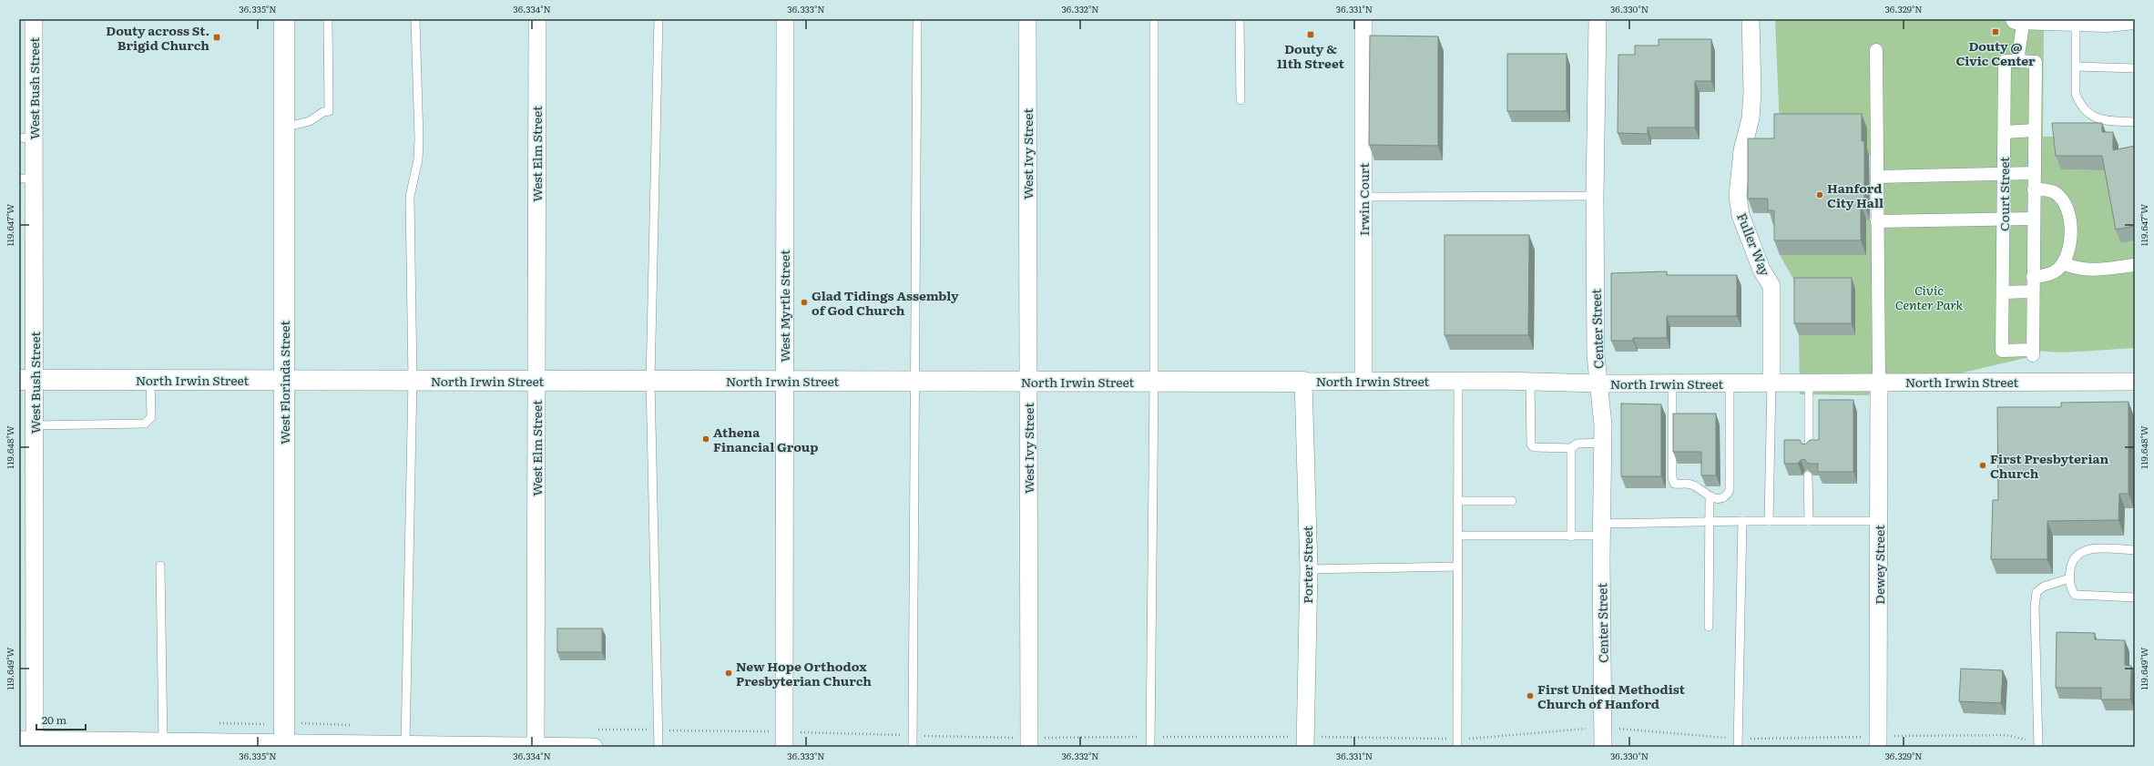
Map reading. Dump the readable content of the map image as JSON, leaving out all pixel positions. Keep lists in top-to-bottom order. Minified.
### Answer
{"streets":{"street":["West Bush Street","West Elm Street","West Ivy Street","Court Street","Irwin Court","Fuller Way","West Myrtle Street","Center Street","North Irwin Street","West Florinda Street","Porter Street","Dewey Street"]},"crossings":[["West Bush Street","North Irwin Street"],["West Elm Street","North Irwin Street"],["West Ivy Street","North Irwin Street"],["Irwin Court","North Irwin Street"],["Fuller Way","North Irwin Street"],["West Myrtle Street","North Irwin Street"],["Center Street","North Irwin Street"],["North Irwin Street","West Florinda Street"],["North Irwin Street","Porter Street"],["North Irwin Street","Dewey Street"]],"parks":["Civic Center Park"],"places":{"transit":["Douty @ Civic Center","Douty & 11th Street","Douty across St. Brigid Church"],"other":["Hanford City Hall","Glad Tidings Assembly of God Church","Athena Financial Group","First Presbyterian Church","New Hope Orthodox Presbyterian Church","First United Methodist Church of Hanford"]},"scale_bar":"20 m","coordinates":["36.335°N","36.334°N","36.333°N","36.332°N","36.331°N","36.330°N","36.329°N","119.647°W","119.648°W","119.649°W"]}
